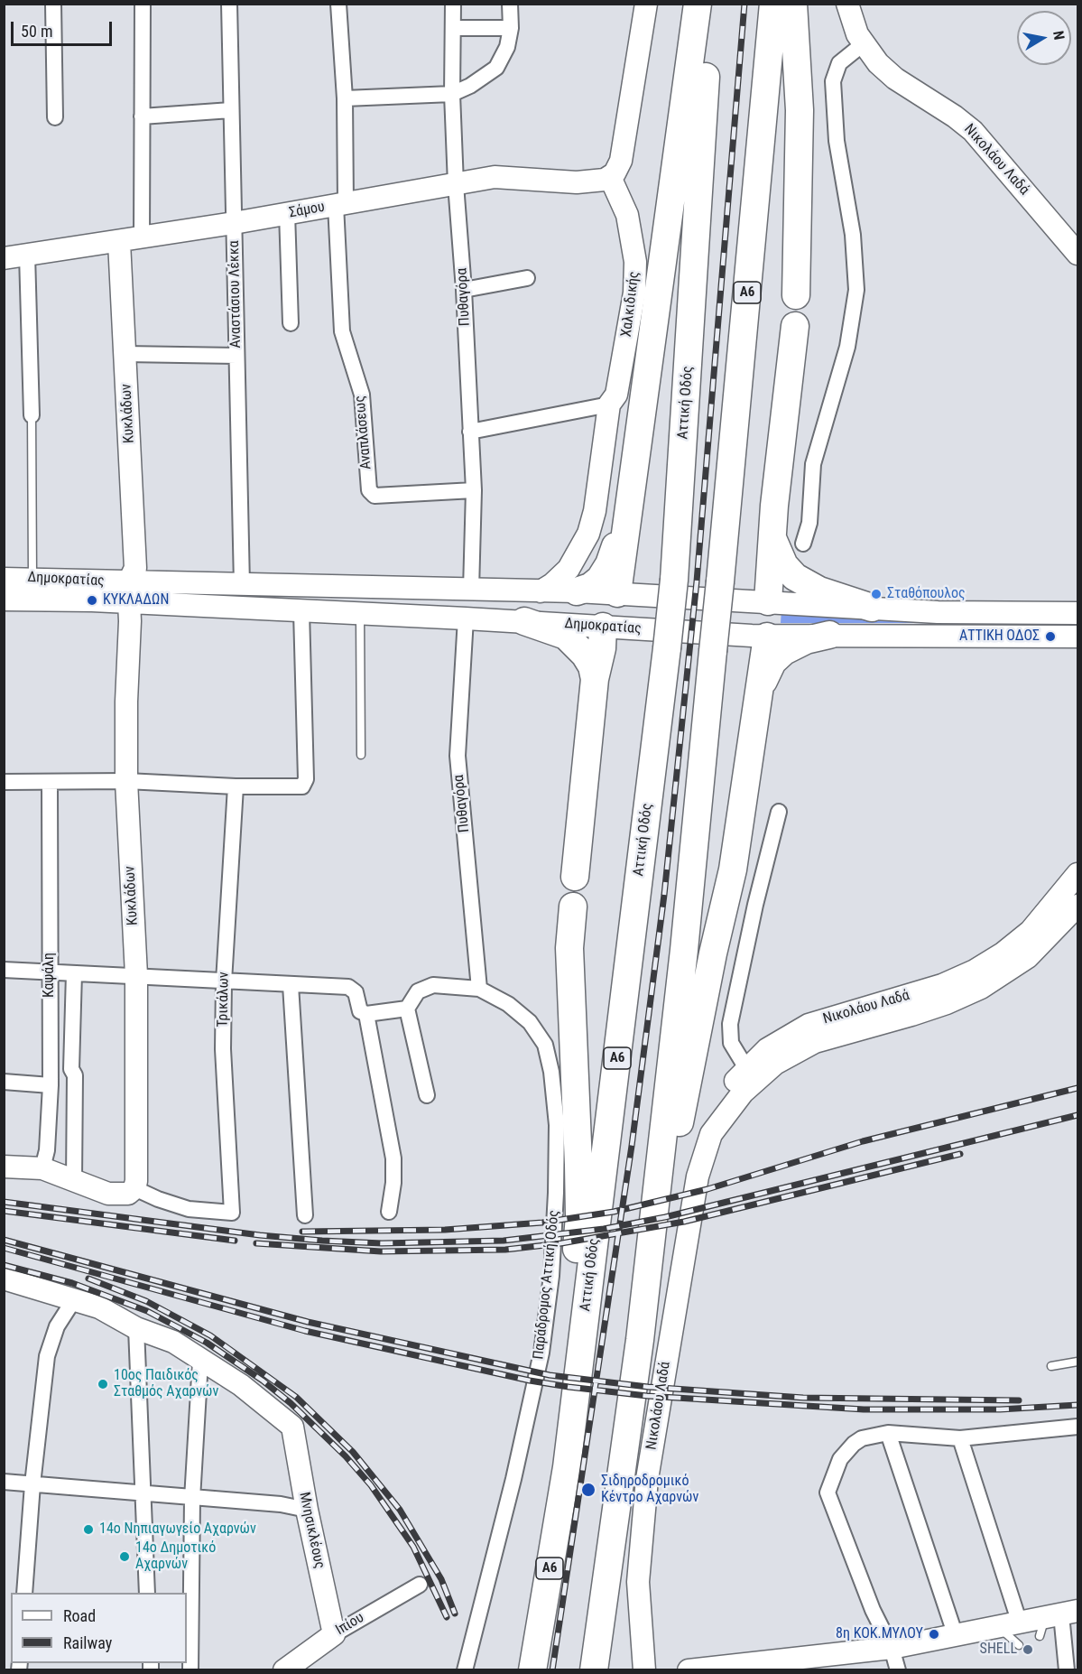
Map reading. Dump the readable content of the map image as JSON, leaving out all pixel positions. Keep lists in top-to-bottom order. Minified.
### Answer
{"streets":{"highway":["Α6","Αττική Οδός"],"street":["Νικολάου Λαδά","Σάμου","Αναστάσιου Λέκκα","Πυθαγόρα","Χαλκιδικής","Κυκλάδων","Αναπλάσεως","Δημοκρατίας","Καψάλη","Τρικάλων","Παράδρομος Αττική Οδός","Μνησικλέους","Ιπίου"]},"crossings":[["Σάμου","Αναστάσιου Λέκκα"],["Σάμου","Πυθαγόρα"],["Σάμου","Χαλκιδικής"],["Σάμου","Κυκλάδων"],["Σάμου","Αναπλάσεως"],["Αναστάσιου Λέκκα","Δημοκρατίας"],["Πυθαγόρα","Αναπλάσεως"],["Πυθαγόρα","Δημοκρατίας"],["Πυθαγόρα","Παράδρομος Αττική Οδός"],["Χαλκιδικής","Δημοκρατίας"],["Κυκλάδων","Δημοκρατίας"],["Κυκλάδων","Τρικάλων"],["Μνησικλέους","Ιπίου"]],"places":["Σταθόπουλος","ΚΥΚΛΑΔΩΝ","ΑΤΤΙΚΗ ΟΔΟΣ","10ος Παιδικός Σταθμός Αχαρνών","Σιδηροδρομικό Κέντρο Αχαρνών","14ο Νηπιαγωγείο Αχαρνών","14ο Δημοτικό Αχαρνών","8η ΚΟΚ.ΜΥΛΟΥ","SHELL"],"legend":["Road","Railway"],"scale_bar":"50 m","north":"right"}
